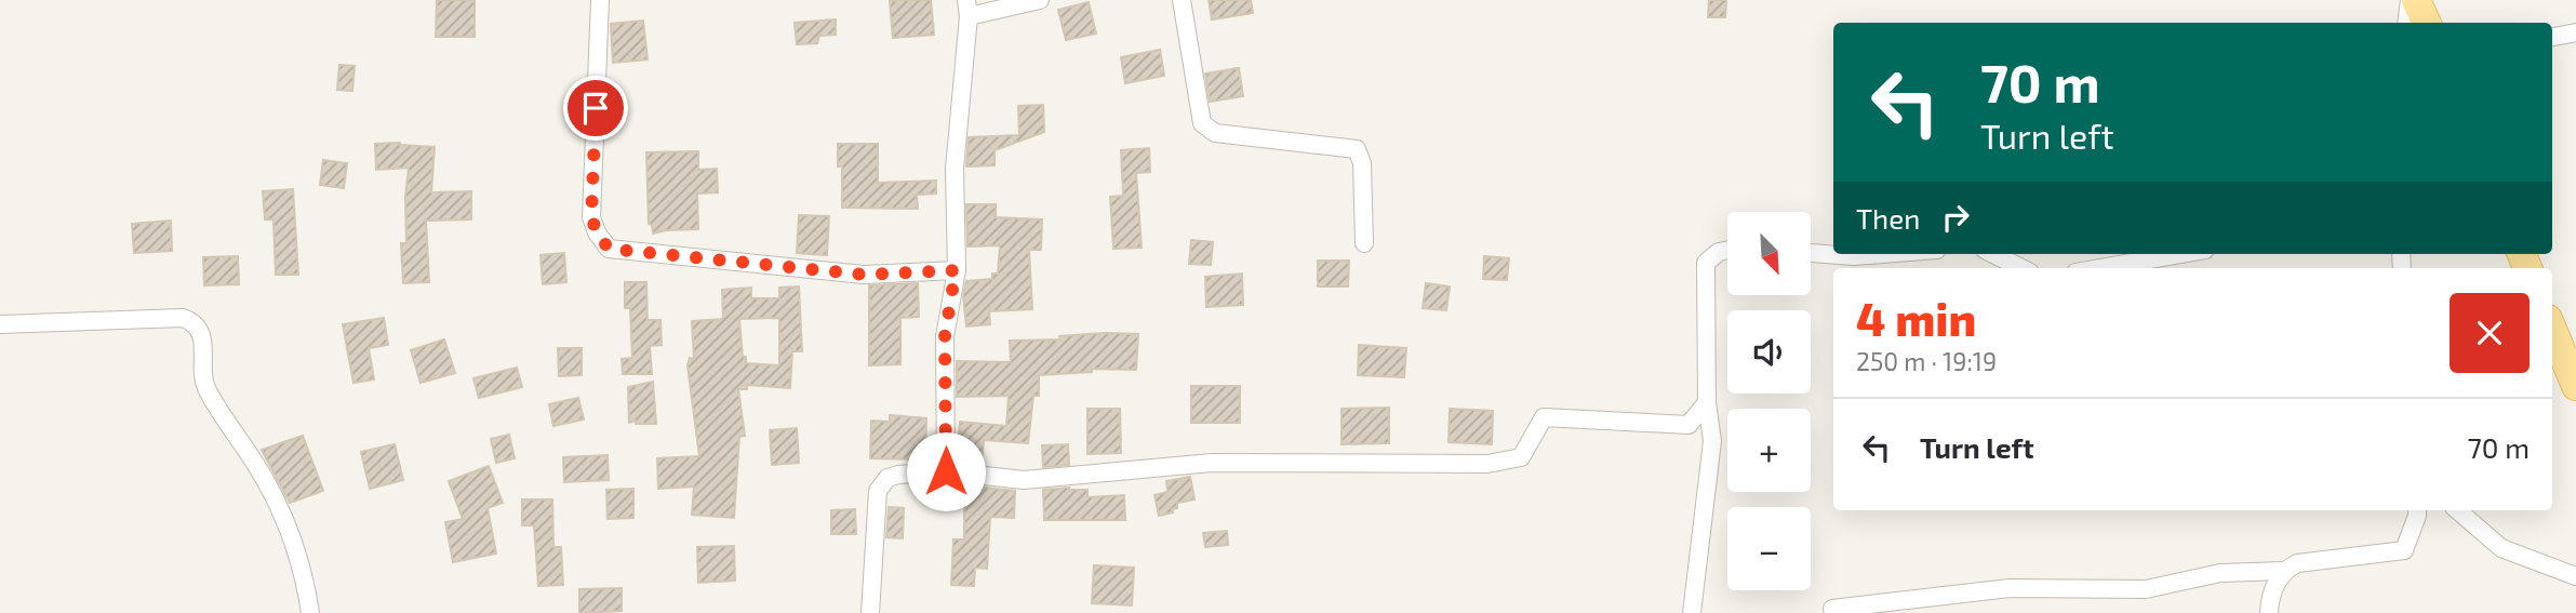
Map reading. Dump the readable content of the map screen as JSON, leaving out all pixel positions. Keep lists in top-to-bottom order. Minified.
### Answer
{"north":"bottom right","page":{"turn":["70 m","Turn left"],"then":"Then","map_buttons":["+","−"],"heading":["4 min","250 m · 19:19"],"list":[{"name":"Turn left","value":"70 m"}]}}
